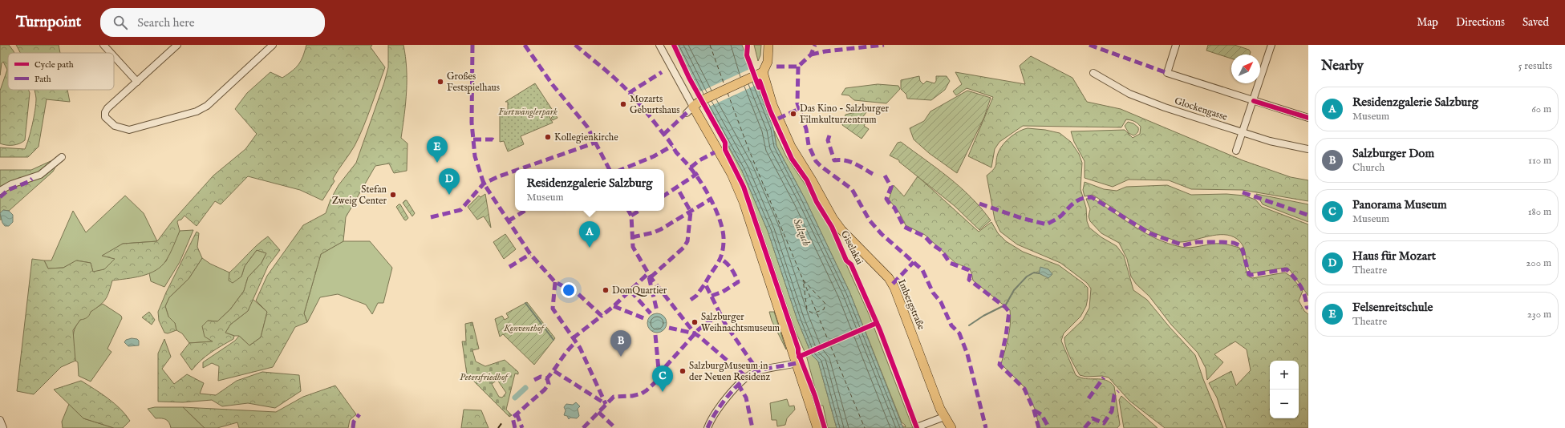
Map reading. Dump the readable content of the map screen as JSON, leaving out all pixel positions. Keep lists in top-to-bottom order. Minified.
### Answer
{"streets":{"main road":["Imbergstraße"],"street":["Glockengasse"],"cycle path":["Giselakai"]},"water":["Salzach"],"parks":["Furtwänglerpark","Konventhof","Petersfriedhof"],"places":["Großes Festspielhaus","Mozarts Geburtshaus","Das Kino - Salzburger Filmkulturzentrum","Kollegienkirche","Stefan Zweig Center","DomQuartier","Salzburger Weihnachtsmuseum","SalzburgMuseum in der Neuen Residenz"],"legend":["Cycle path","Path"],"north":"top right","page":{"header":"Turnpoint","search":"Search here","nav":["Map","Directions","Saved"],"heading":["Nearby","5 results"],"list":[{"mark":"A","name":"Residenzgalerie Salzburg","note":"Museum","value":"60 m"},{"mark":"B","name":"Salzburger Dom","note":"Church","value":"110 m"},{"mark":"C","name":"Panorama Museum","note":"Museum","value":"180 m"},{"mark":"D","name":"Haus für Mozart","note":"Theatre","value":"200 m"},{"mark":"E","name":"Felsenreitschule","note":"Theatre","value":"230 m"}],"pins":["E","D","A","B","C"],"popup":["Residenzgalerie Salzburg","Museum"],"map_buttons":["+","−"]}}
